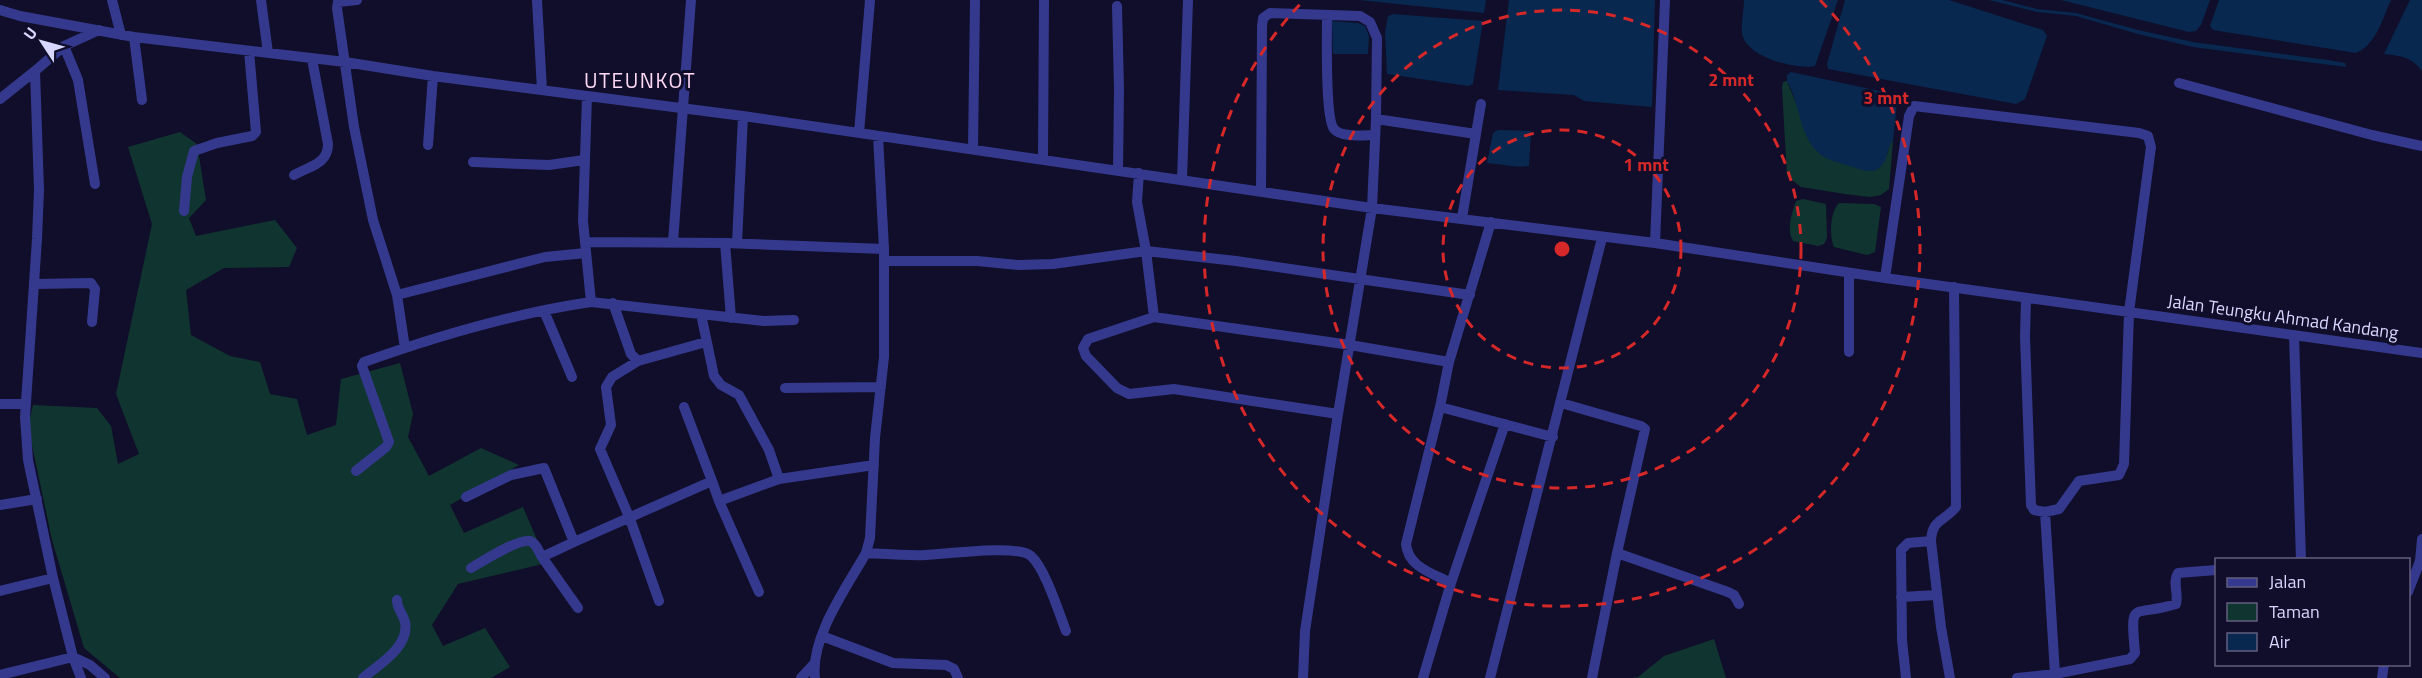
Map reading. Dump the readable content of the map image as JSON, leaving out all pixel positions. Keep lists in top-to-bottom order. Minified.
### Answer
{"streets":{"street":["Jalan Teungku Ahmad Kandang"]},"districts":["UTEUNKOT"],"legend":["Jalan","Taman","Air"],"north":"top left","rings":["2 mnt","3 mnt","1 mnt"]}
